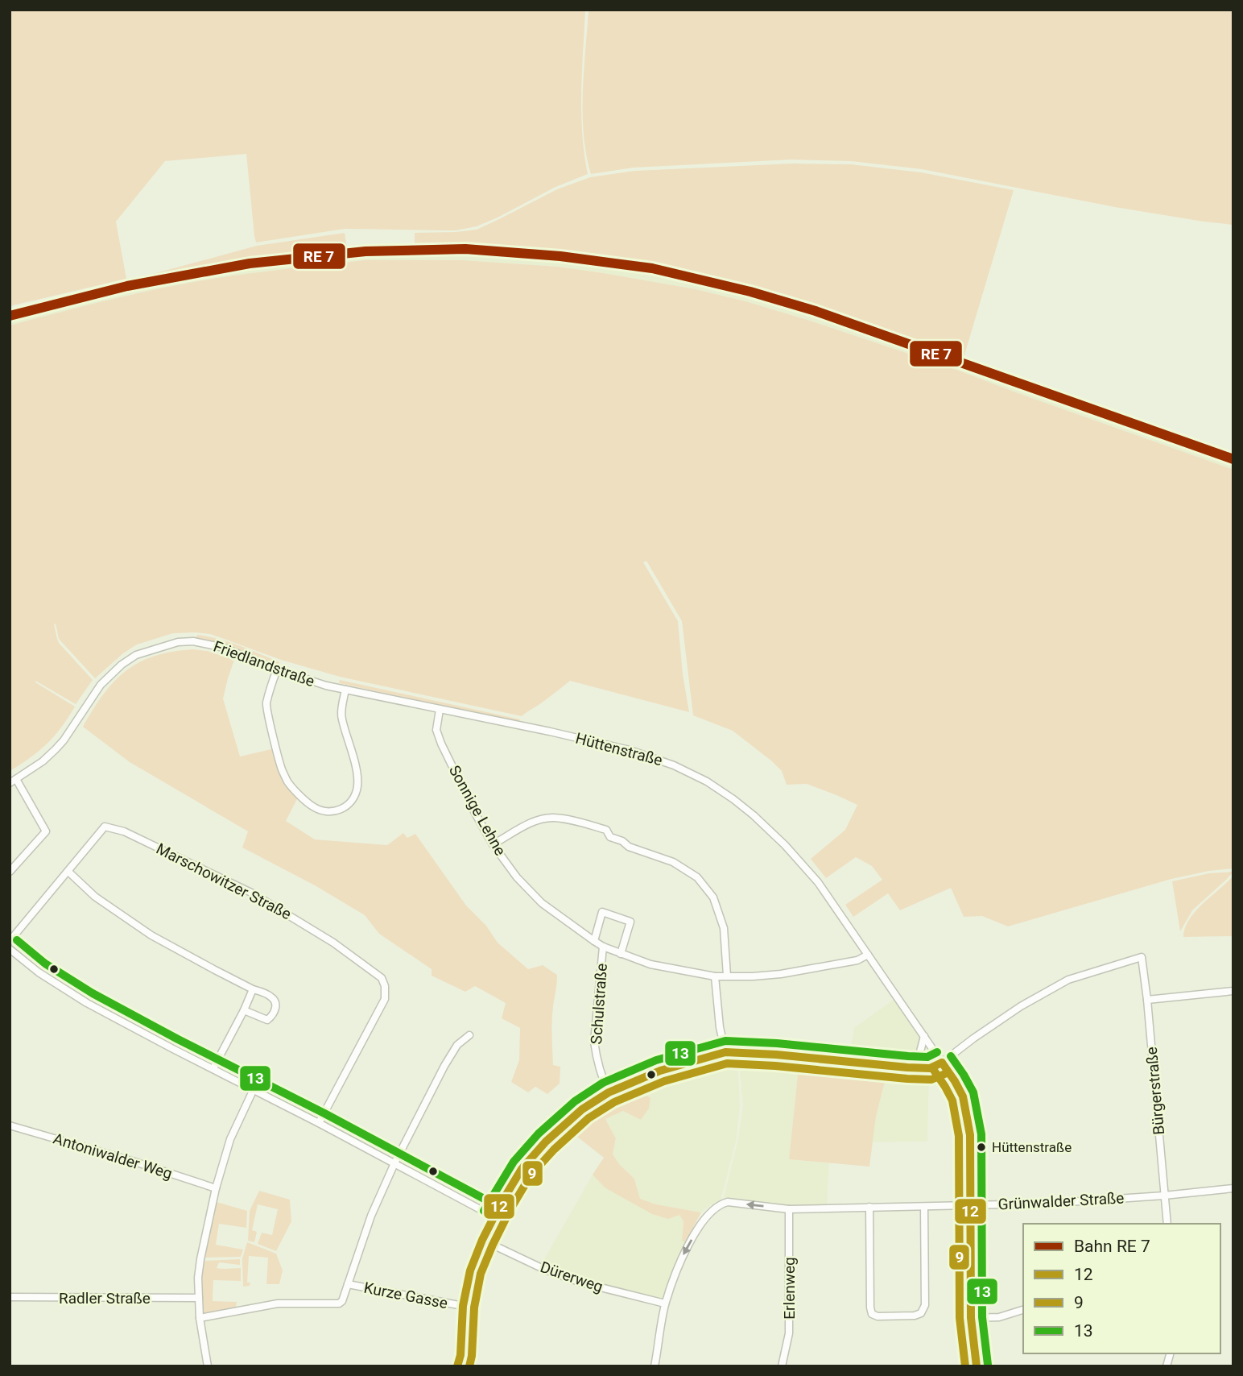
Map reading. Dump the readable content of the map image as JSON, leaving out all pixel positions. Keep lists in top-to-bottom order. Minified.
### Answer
{"streets":{"street":["Friedlandstraße","Hüttenstraße","Sonnige Lehne","Marschowitzer Straße","Schulstraße","Bürgerstraße","Antoniwalder Weg","Grünwalder Straße","Dürerweg","Erlenweg","Kurze Gasse","Radler Straße"]},"crossings":[["Friedlandstraße","Hüttenstraße"],["Friedlandstraße","Sonnige Lehne"],["Hüttenstraße","Sonnige Lehne"],["Hüttenstraße","Bürgerstraße"],["Hüttenstraße","Grünwalder Straße"],["Sonnige Lehne","Schulstraße"],["Bürgerstraße","Grünwalder Straße"],["Grünwalder Straße","Dürerweg"],["Grünwalder Straße","Erlenweg"]],"places":["Hüttenstraße"],"lines":["transit line 13","transit line 12","transit line 9"],"legend":["Bahn RE 7","12","9","13"]}
